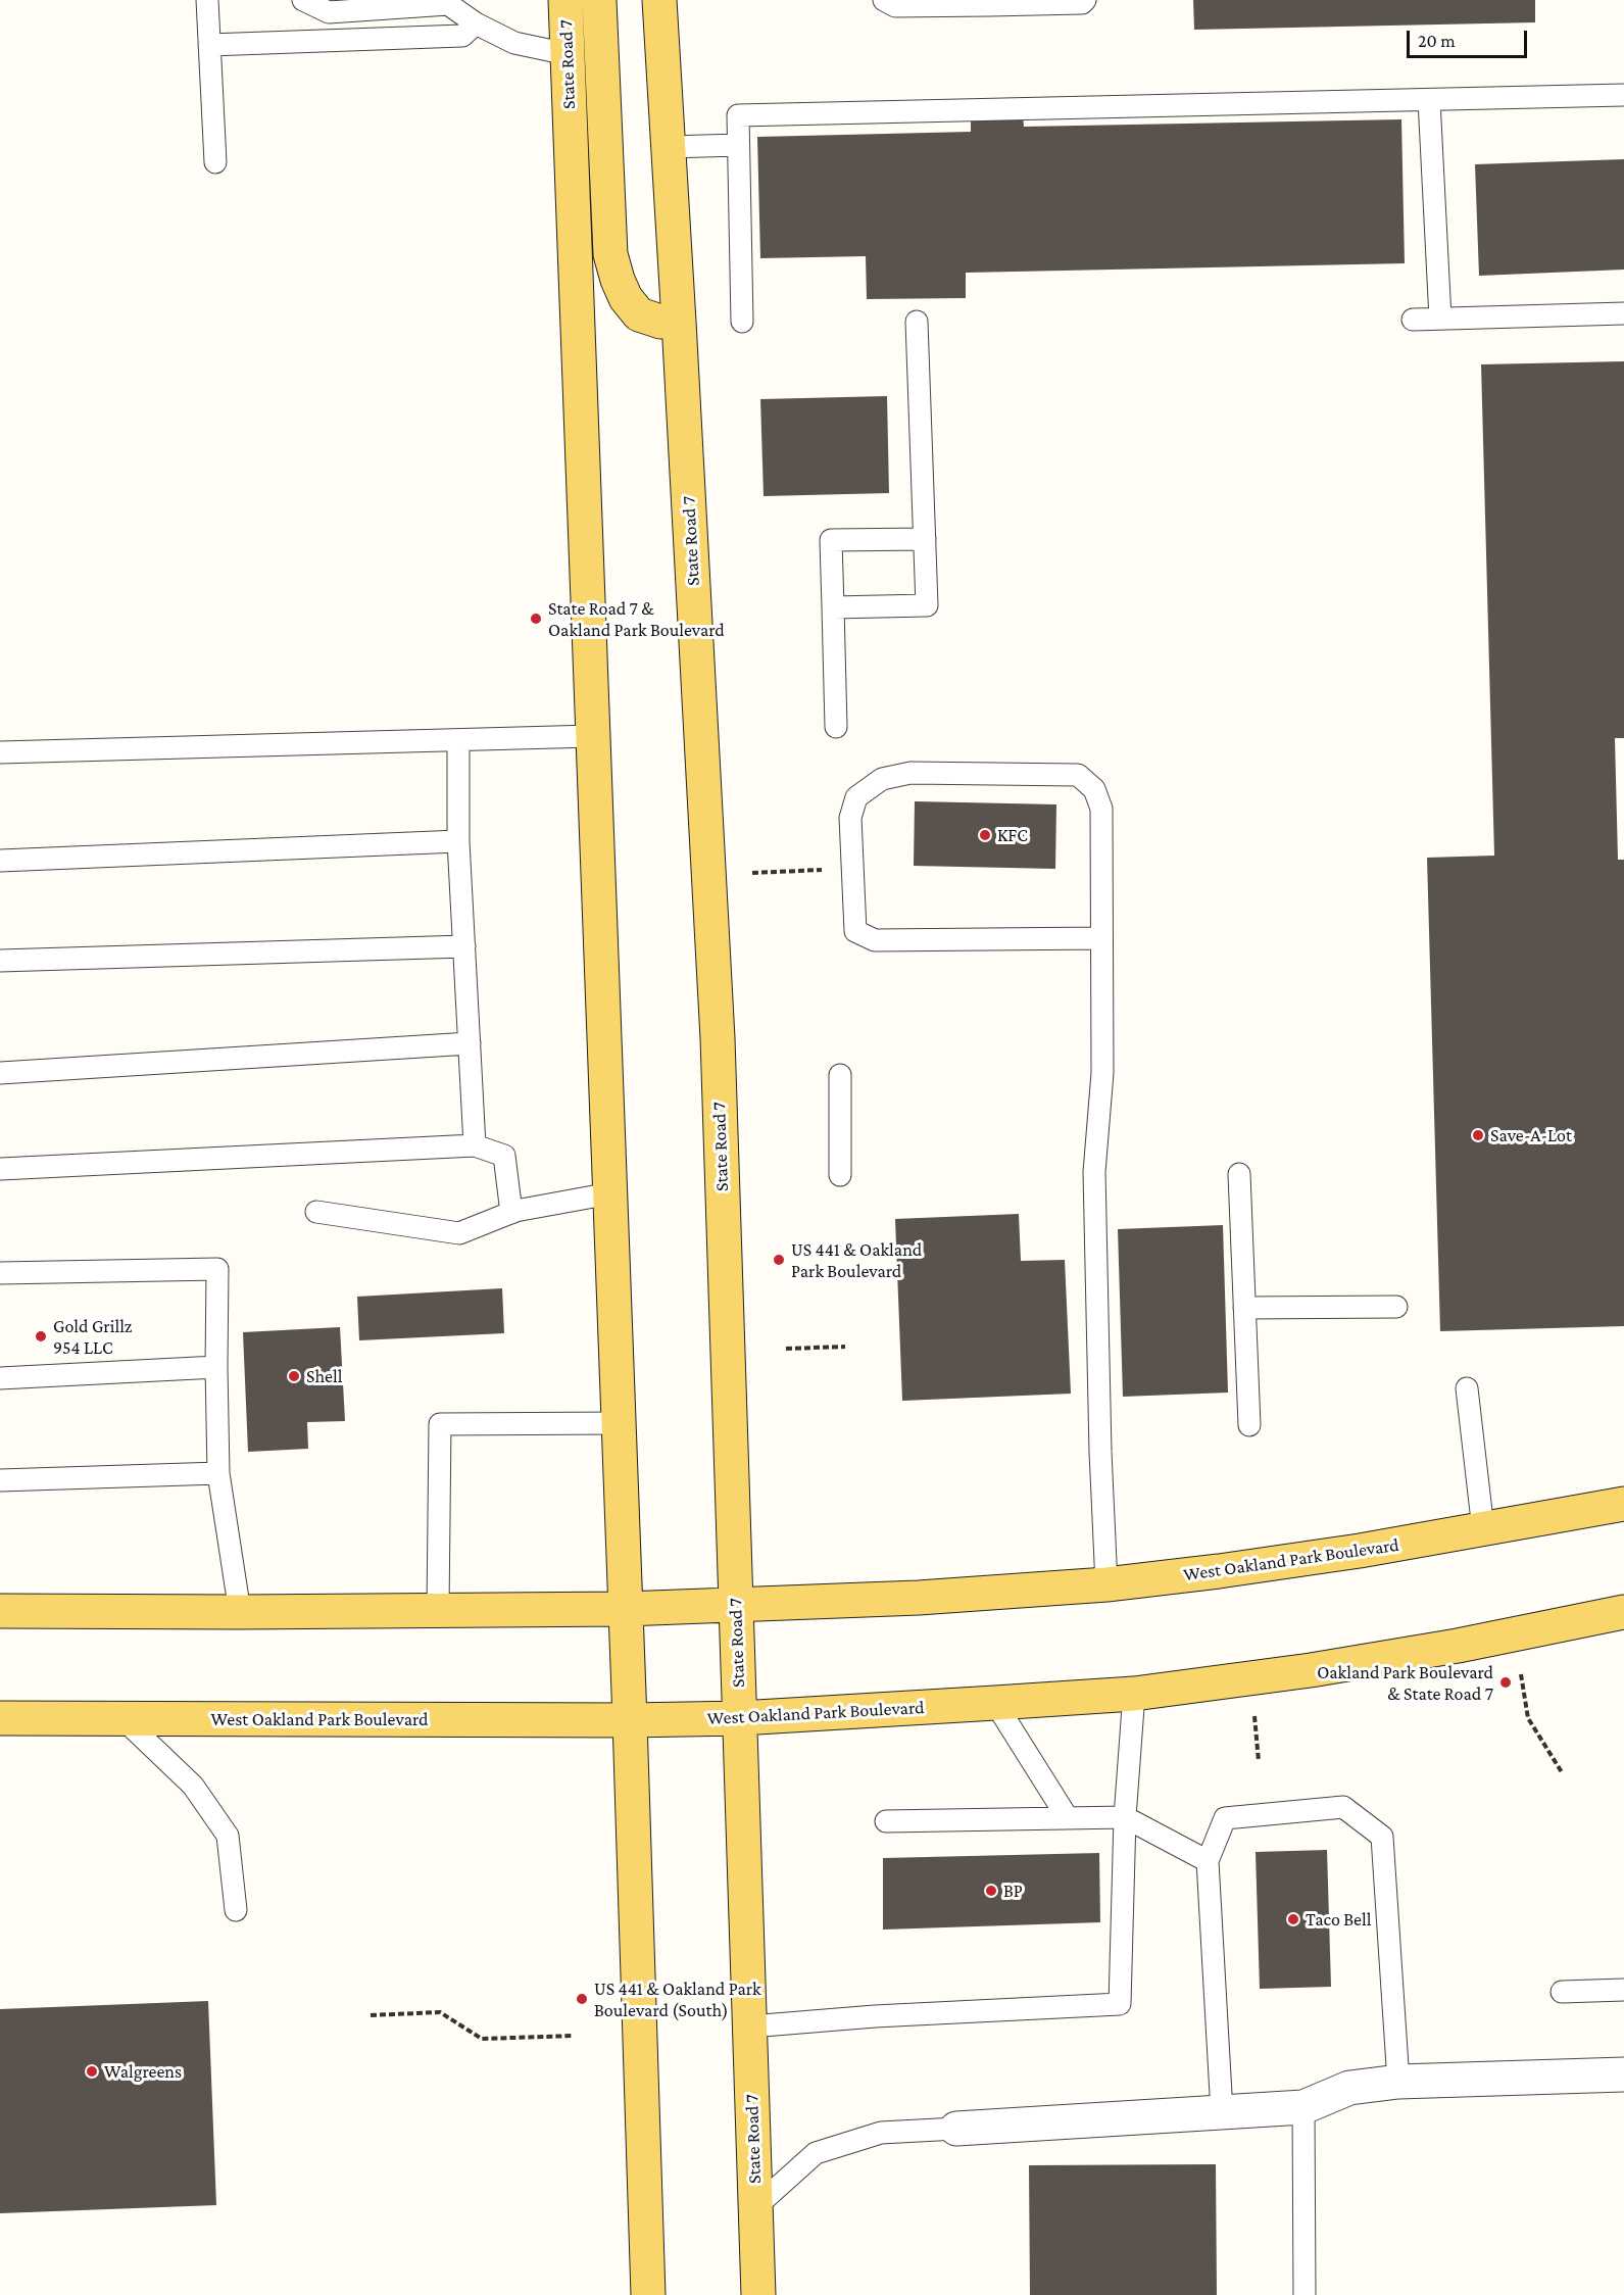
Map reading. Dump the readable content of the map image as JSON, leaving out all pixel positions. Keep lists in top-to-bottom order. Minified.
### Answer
{"streets":{"main road":["State Road 7","West Oakland Park Boulevard"]},"crossings":[["State Road 7","West Oakland Park Boulevard"]],"places":["State Road 7 & Oakland Park Boulevard","KFC","Save-A-Lot","US 441 & Oakland Park Boulevard","Gold Grillz 954 LLC","Shell","Oakland Park Boulevard & State Road 7","BP","Taco Bell","US 441 & Oakland Park Boulevard (South)","Walgreens"],"scale_bar":"20 m"}
